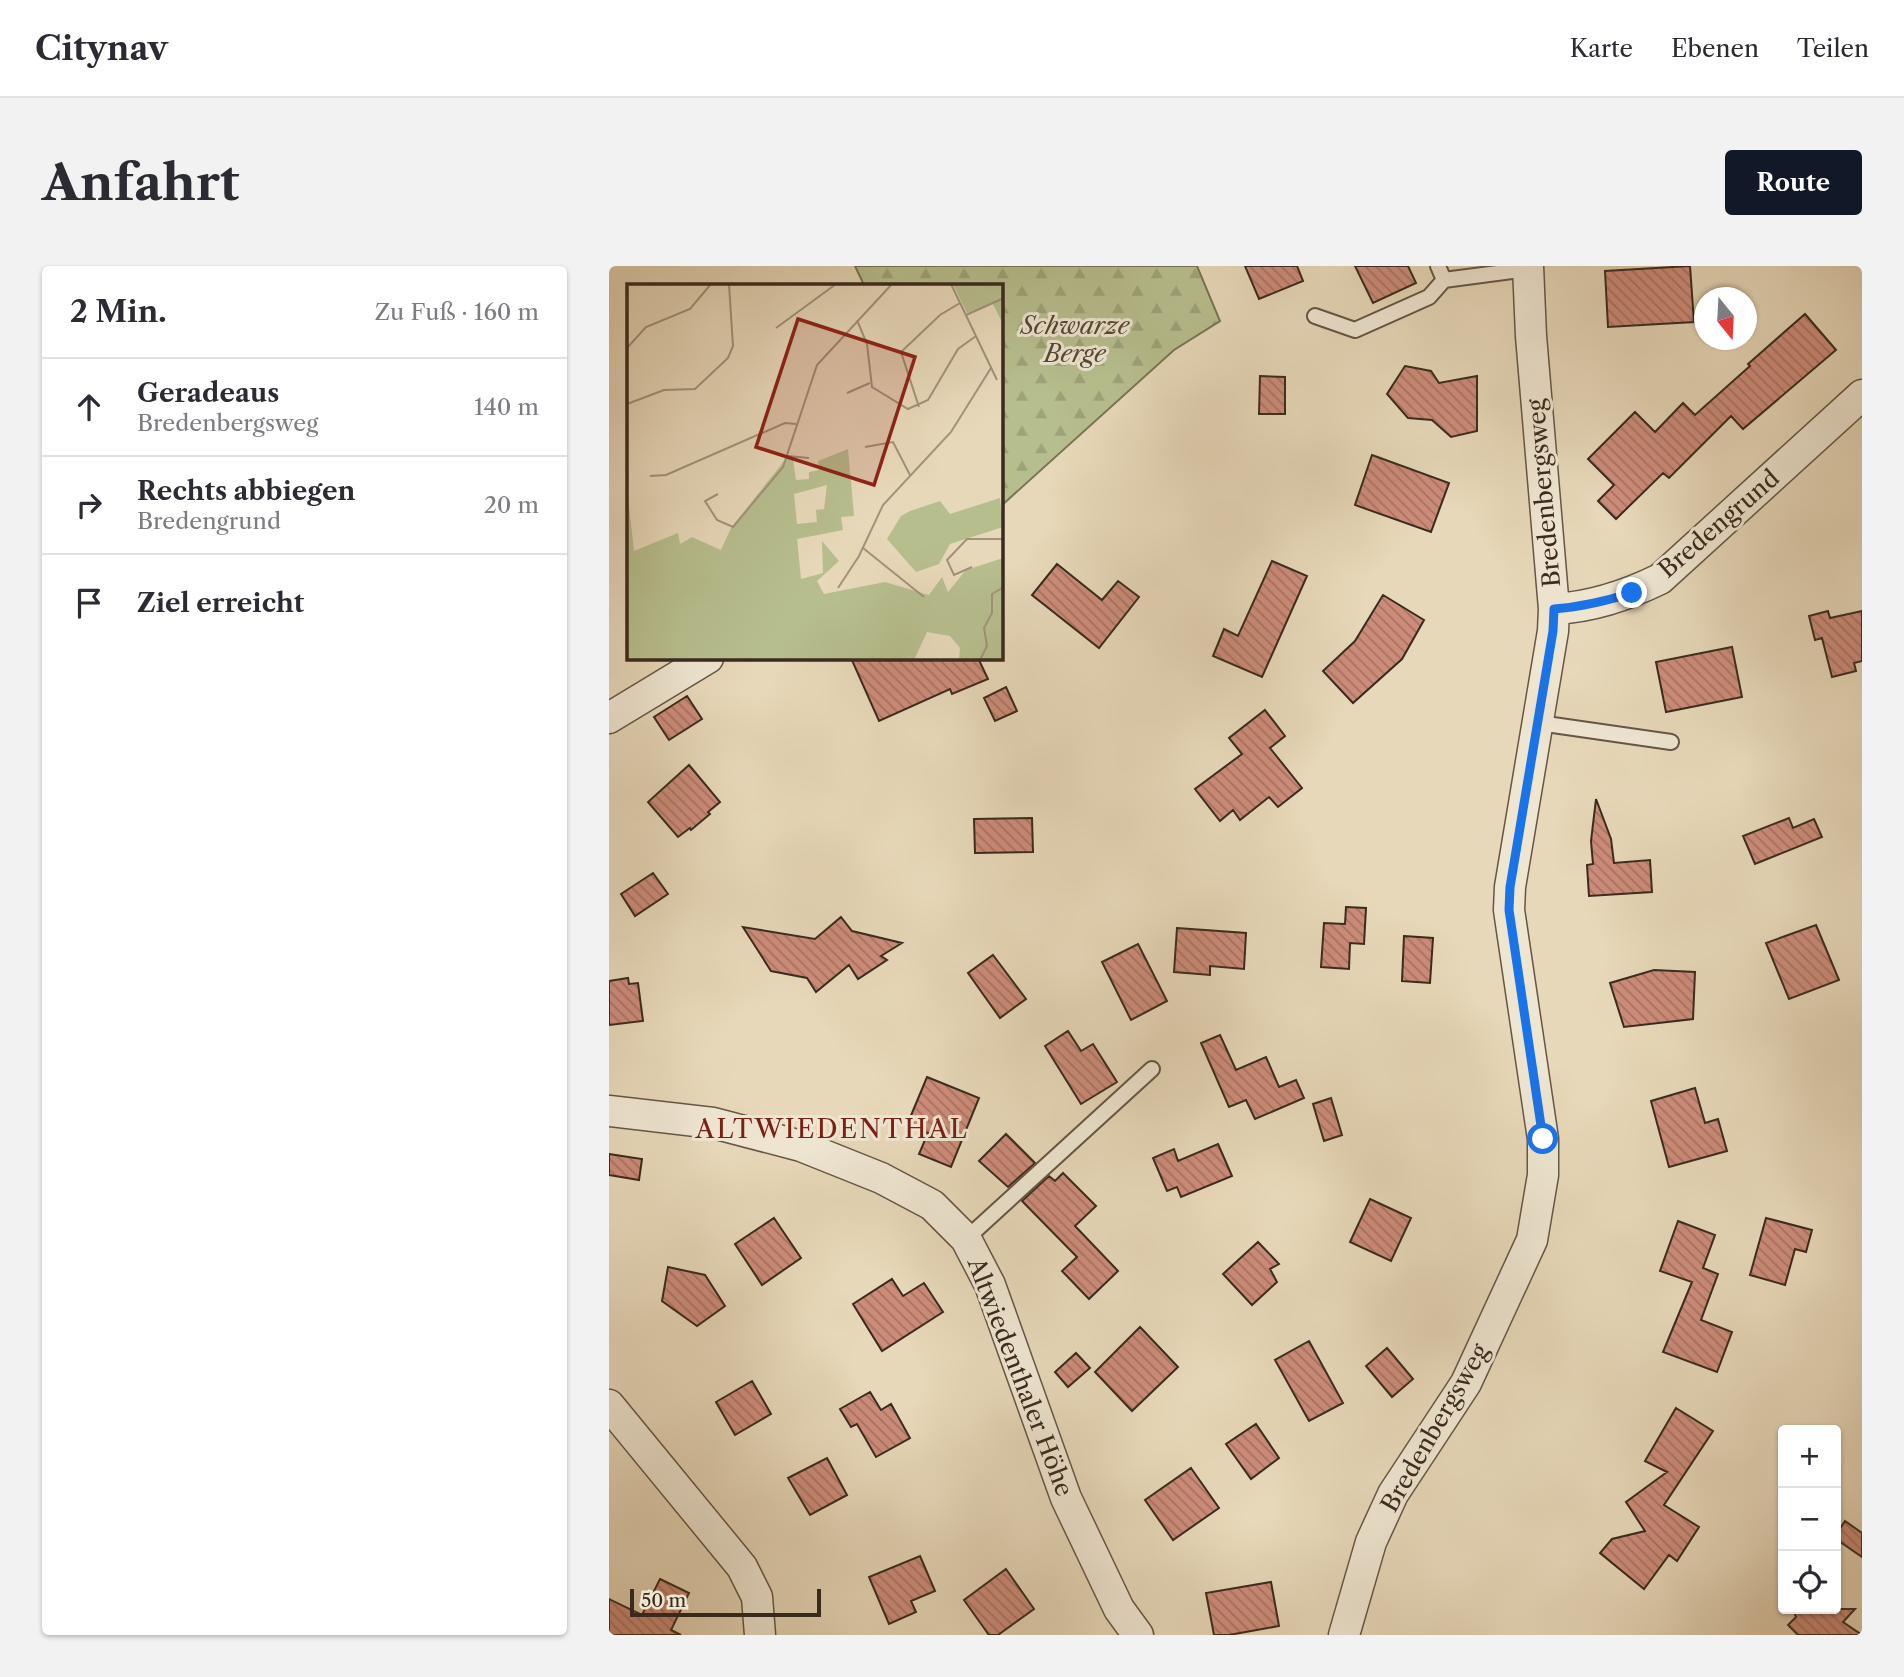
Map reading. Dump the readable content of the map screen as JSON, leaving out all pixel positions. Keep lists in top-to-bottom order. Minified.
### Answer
{"streets":{"street":["Bredenbergsweg","Bredengrund","Altwiedenthaler Höhe"]},"crossings":[["Bredenbergsweg","Bredengrund"]],"districts":["ALTWIEDENTHAL"],"parks":["Schwarze Berge"],"scale_bar":"50 m","north":"bottom","page":{"header":"Citynav","nav":["Karte","Ebenen","Teilen"],"buttons":"Route","title":"Anfahrt","heading":["2 Min.","Zu Fuß · 160 m"],"list":[["Geradeaus","Bredenbergsweg","140 m"],["Rechts abbiegen","Bredengrund","20 m"],"Ziel erreicht"],"map_buttons":["+","−"],"scale":"50 m"}}
